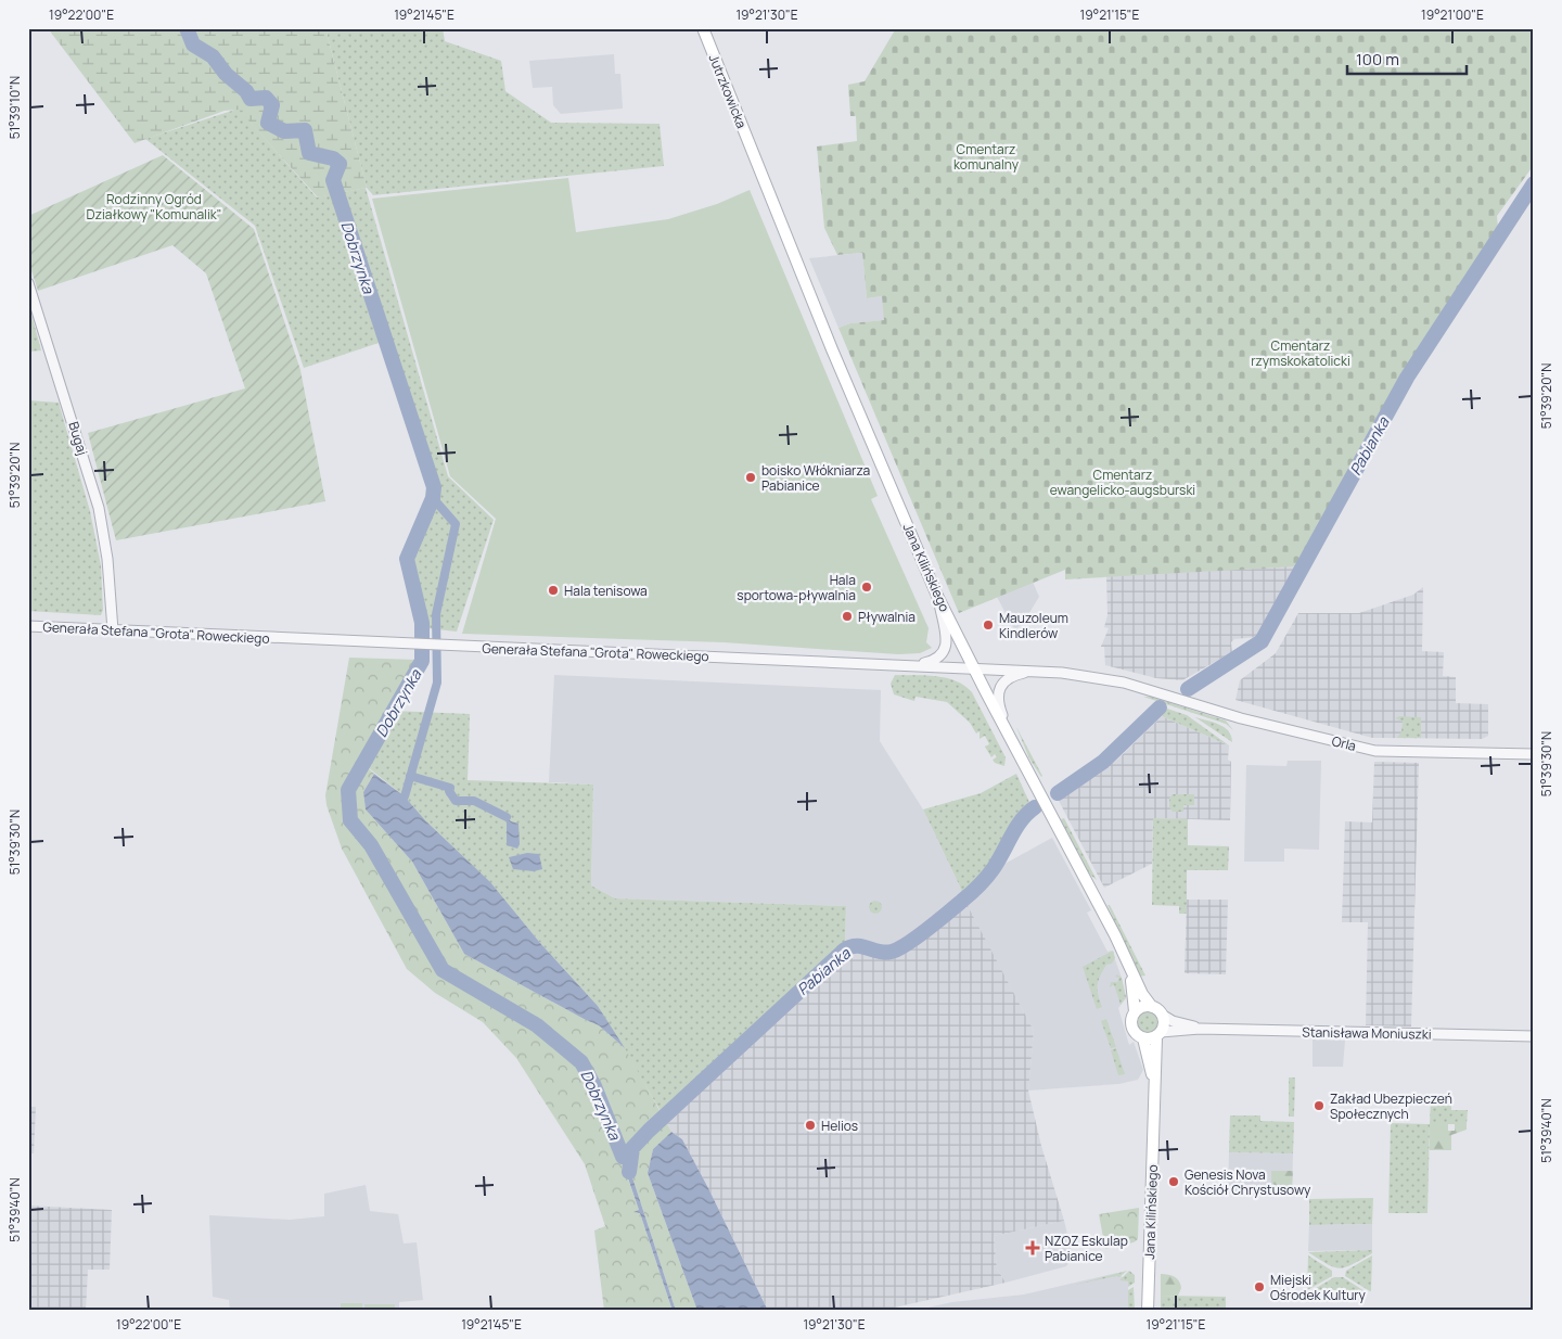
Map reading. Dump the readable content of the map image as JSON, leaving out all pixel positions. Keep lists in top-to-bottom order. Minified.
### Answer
{"streets":{"main road":["Jutrzkowicka","Jana Kilińskiego"],"street":["Bugaj","Generała Stefana \"Grota\" Roweckiego","Orla","Stanisława Moniuszki"]},"crossings":[["Jutrzkowicka","Jana Kilińskiego"],["Bugaj","Generała Stefana \"Grota\" Roweckiego"],["Jana Kilińskiego","Generała Stefana \"Grota\" Roweckiego"],["Jana Kilińskiego","Stanisława Moniuszki"],["Generała Stefana \"Grota\" Roweckiego","Orla"]],"water":["Dobrzynka","Pabianka"],"parks":["Cmentarz komunalny","Rodzinny Ogród Działkowy \"Komunalik\"","Cmentarz rzymskokatolicki","Cmentarz ewangelicko-augsburski"],"places":{"other":["boisko Włókniarza Pabianice","Hala sportowa-pływalnia","Hala tenisowa","Pływalnia","Mauzoleum Kindlerów","Zakład Ubezpieczeń Społecznych","Helios","Genesis Nova Kościół Chrystusowy","Miejski Ośrodek Kultury"],"health":["NZOZ Eskulap Pabianice"]},"scale_bar":"100 m","coordinates":["19°22'00\"E","19°21'45\"E","19°21'30\"E","19°21'15\"E","19°21'00\"E","51°39'10\"N","51°39'20\"N","51°39'30\"N","51°39'40\"N"]}
